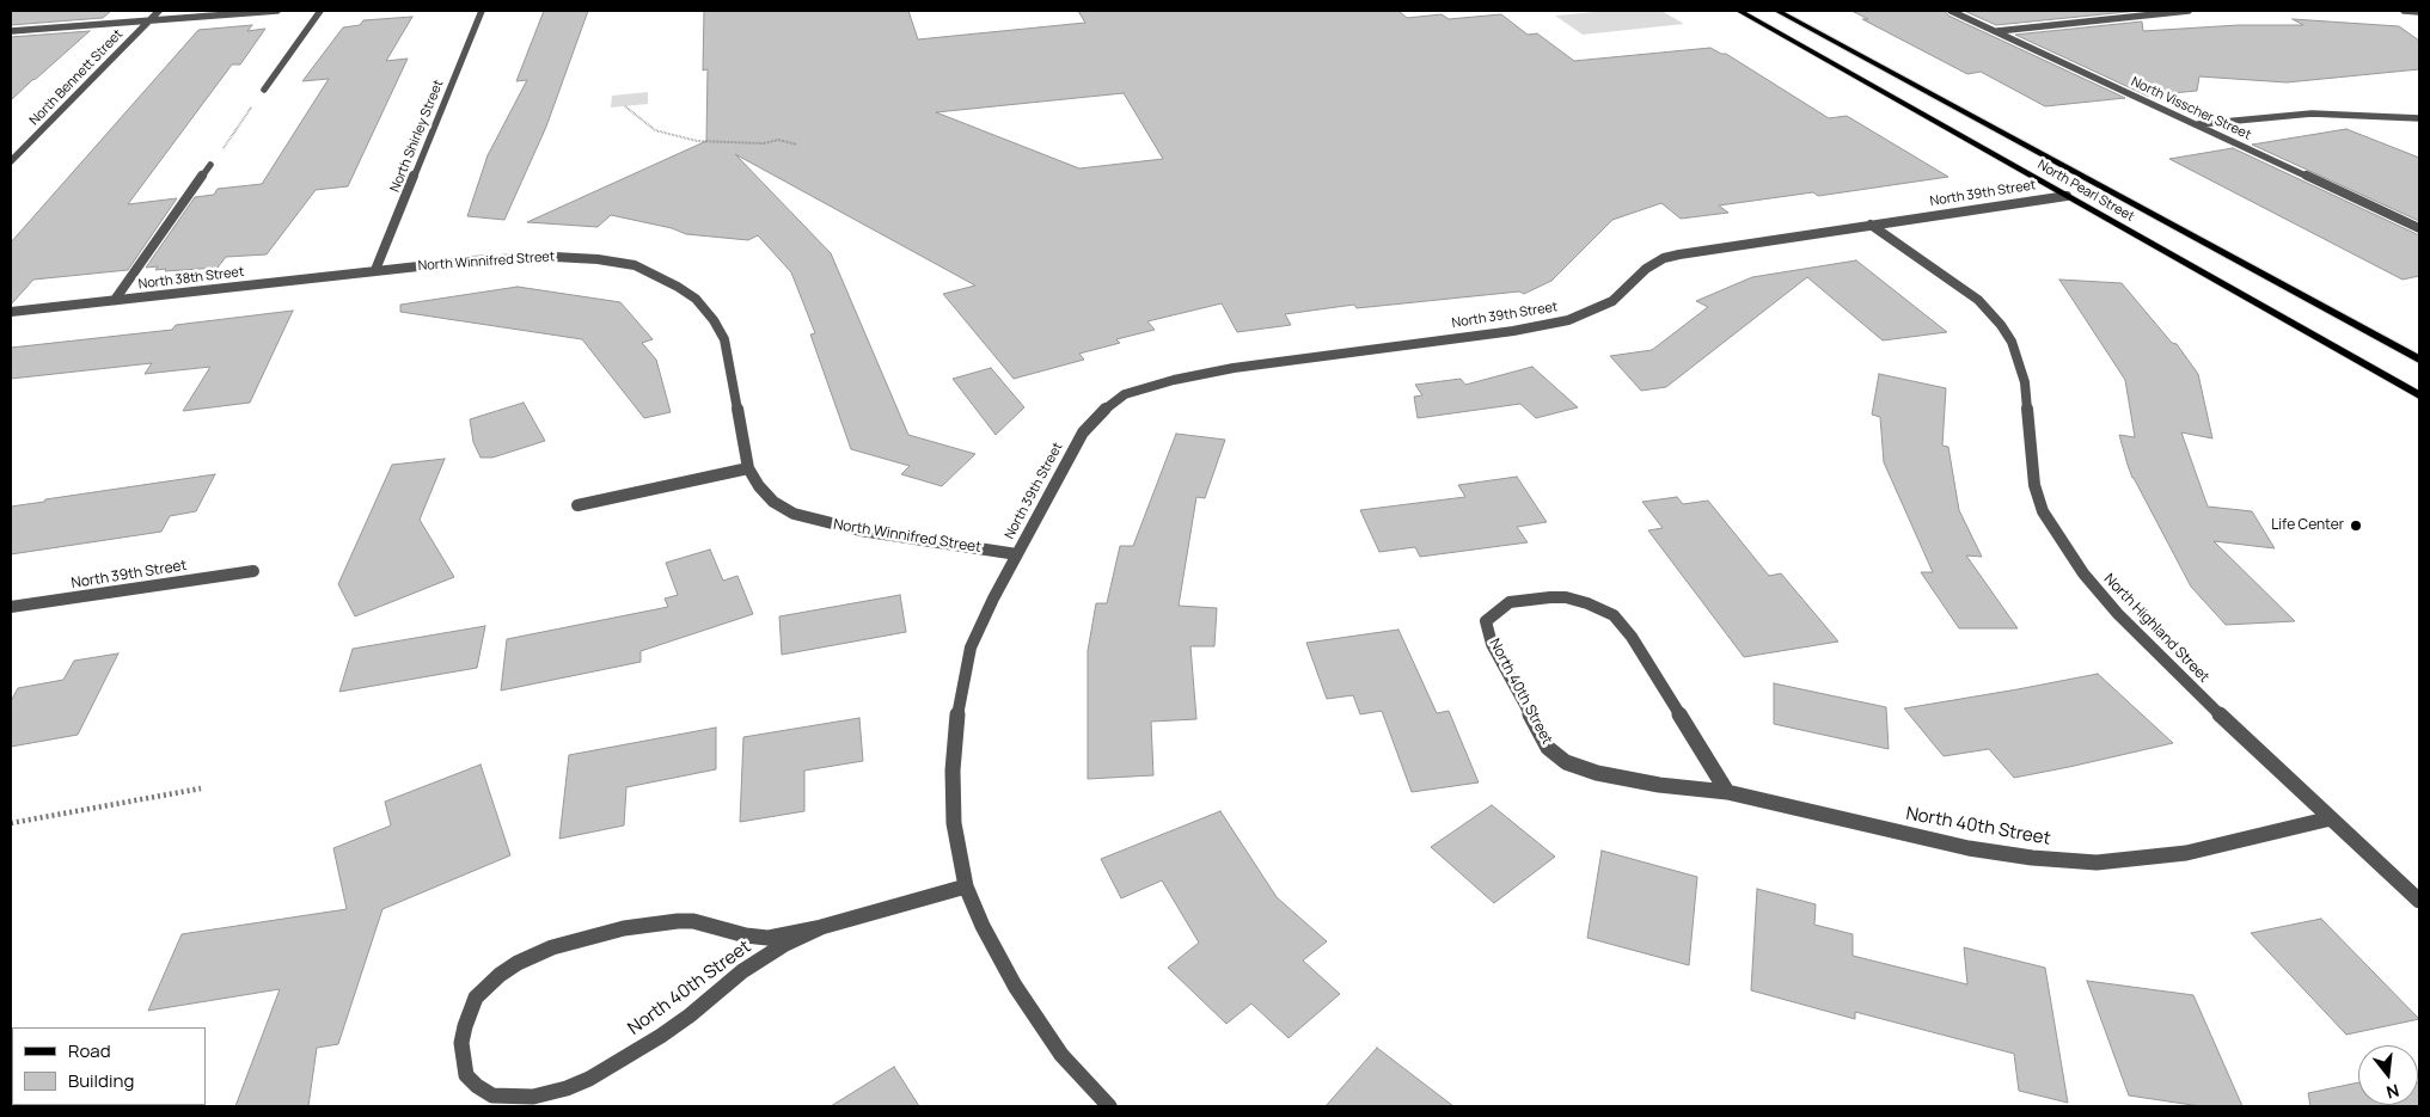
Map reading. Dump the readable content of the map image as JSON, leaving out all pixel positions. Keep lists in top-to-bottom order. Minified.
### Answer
{"streets":{"main road":["North Pearl Street"],"street":["North Bennett Street","North Visscher Street","North Shirley Street","North 39th Street","North Winnifred Street","North 38th Street","North Highland Street","North 40th Street"]},"crossings":[["North Shirley Street","North Winnifred Street"],["North Shirley Street","North 38th Street"],["North Pearl Street","North 39th Street"],["North 39th Street","North Winnifred Street"],["North 39th Street","North Highland Street"],["North Winnifred Street","North 38th Street"],["North Highland Street","North 40th Street"]],"places":["Life Center"],"legend":["Road","Building"],"north":"bottom"}
